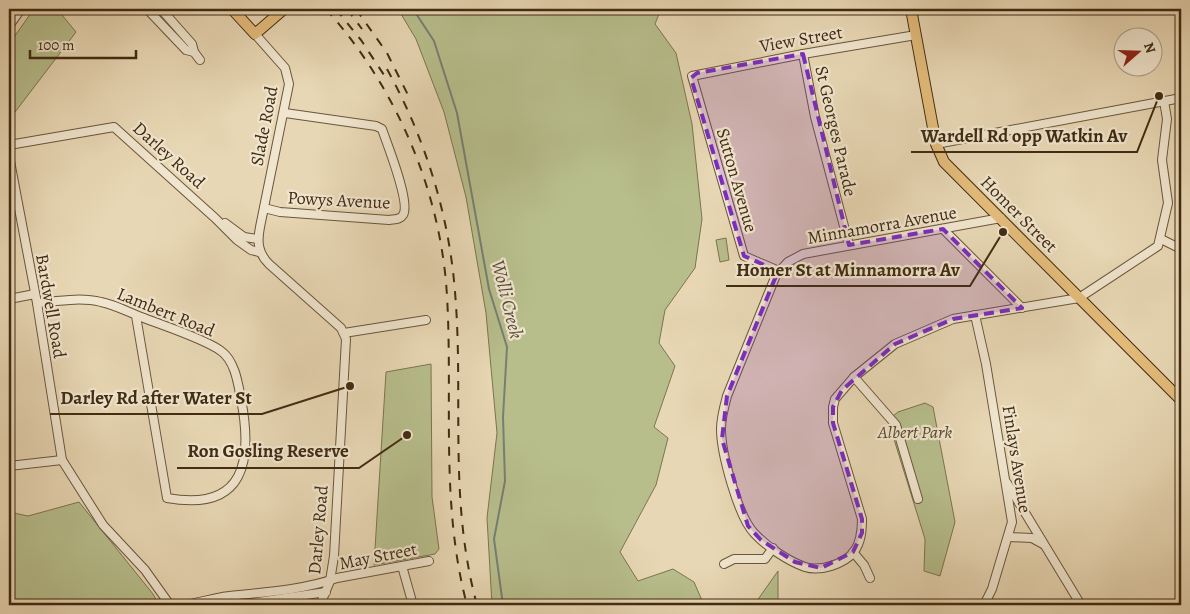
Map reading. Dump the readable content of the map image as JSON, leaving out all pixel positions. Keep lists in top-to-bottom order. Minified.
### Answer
{"streets":{"main road":["Slade Road","Homer Street"],"street":["View Street","St Georges Parade","Darley Road","Sutton Avenue","Powys Avenue","Minnamorra Avenue","Bardwell Road","Lambert Road","Finlays Avenue","May Street"]},"crossings":[["View Street","St Georges Parade"],["View Street","Sutton Avenue"],["View Street","Homer Street"],["Slade Road","Darley Road"],["Slade Road","Powys Avenue"],["St Georges Parade","Minnamorra Avenue"],["Darley Road","May Street"],["Sutton Avenue","Minnamorra Avenue"],["Homer Street","Minnamorra Avenue"],["Bardwell Road","Lambert Road"]],"water":["Wolli Creek"],"parks":["Albert Park"],"places":["Wardell Rd opp Watkin Av","Homer St at Minnamorra Av","Darley Rd after Water St","Ron Gosling Reserve"],"scale_bar":"100 m","north":"right"}
